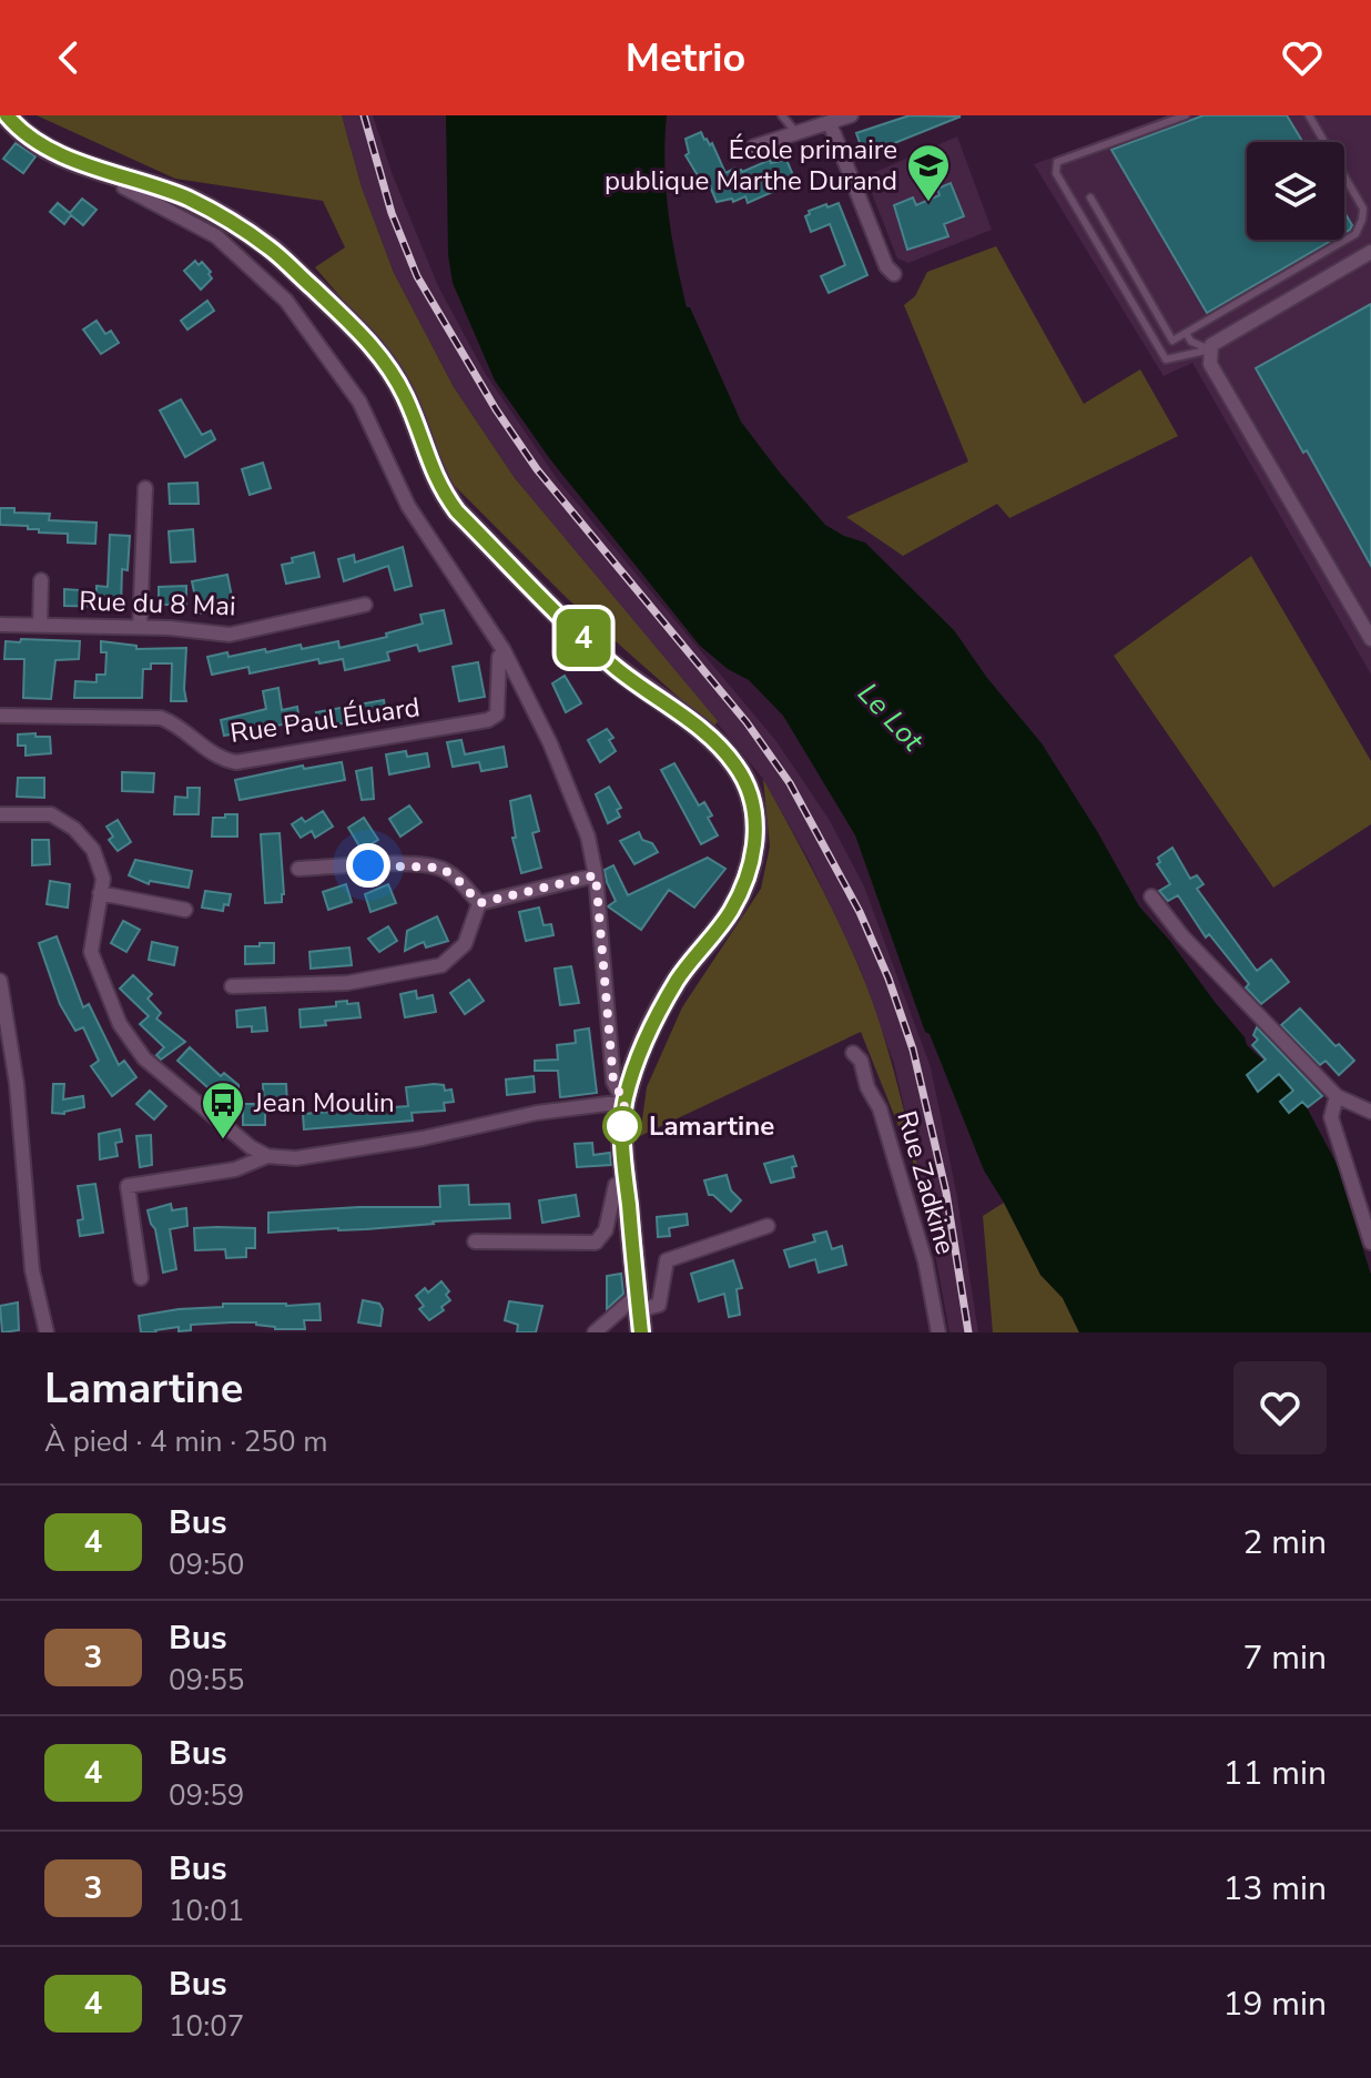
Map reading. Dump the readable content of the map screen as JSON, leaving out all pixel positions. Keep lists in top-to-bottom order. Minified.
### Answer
{"streets":{"street":["Rue du 8 Mai","Rue Paul Éluard","Rue Zadkine"]},"water":["Le Lot"],"places":{"school or university":["École primaire publique Marthe Durand"],"other":["Lamartine"],"bus stop":["Jean Moulin"]},"lines":["bus line 4"],"page":{"header":"Metrio","on_map":"4","heading":["Lamartine","À pied · 4 min · 250 m"],"list":[{"mark":"4","name":"Bus","note":"09:50","value":"2 min"},{"mark":"3","name":"Bus","note":"09:55","value":"7 min"},{"mark":"4","name":"Bus","note":"09:59","value":"11 min"},{"mark":"3","name":"Bus","note":"10:01","value":"13 min"},{"mark":"4","name":"Bus","note":"10:07","value":"19 min"}]}}
